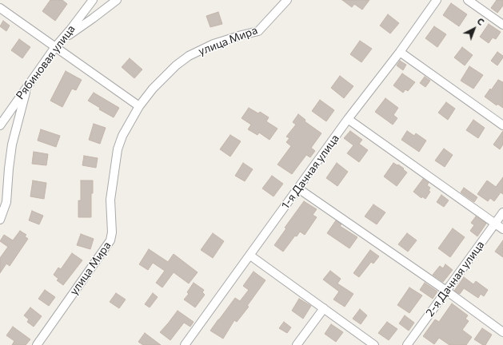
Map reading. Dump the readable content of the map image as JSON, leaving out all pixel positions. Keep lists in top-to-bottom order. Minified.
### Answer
{"streets":{"street":["улица Мира","Рябиновая улица","1-я Дачная улица","2-я Дачная улица"]},"north":"top right"}
